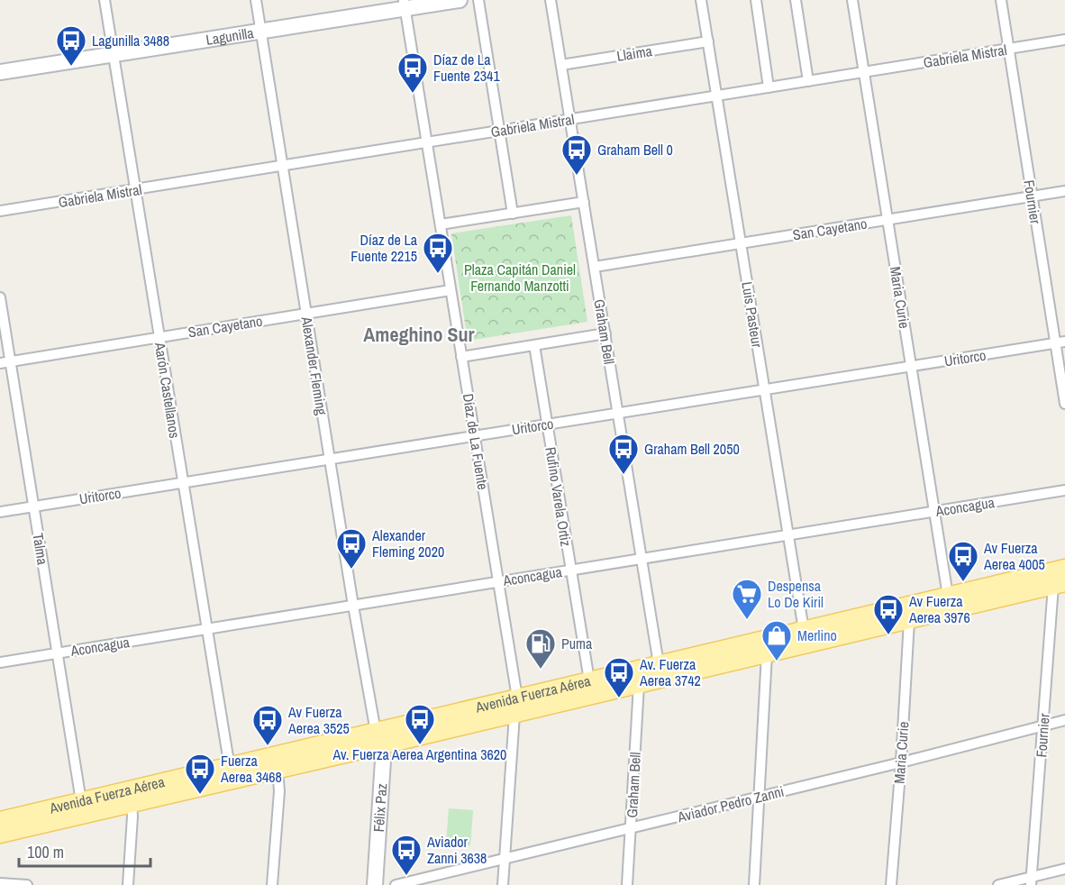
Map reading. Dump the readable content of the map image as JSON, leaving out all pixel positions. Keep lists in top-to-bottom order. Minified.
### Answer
{"streets":{"main road":["Lagunilla","Avenida Fuerza Aérea","Félix Paz"],"street":["Llaima","Gabriela Mistral","Fournier","San Cayetano","Maria Curie","Luis Pasteur","Graham Bell","Uritorco","Alexander Fleming","Aarón Castellanos","Díaz de La Fuente","Rufino Varela Ortiz","Aconcagua","Talma","Aviador Pedro Zanni"]},"crossings":[["Lagunilla","Alexander Fleming"],["Lagunilla","Aarón Castellanos"],["Lagunilla","Díaz de La Fuente"],["Llaima","Luis Pasteur"],["Llaima","Graham Bell"],["Gabriela Mistral","Fournier"],["Gabriela Mistral","Maria Curie"],["Gabriela Mistral","Luis Pasteur"],["Gabriela Mistral","Graham Bell"],["Gabriela Mistral","Alexander Fleming"],["Gabriela Mistral","Aarón Castellanos"],["Gabriela Mistral","Díaz de La Fuente"],["Fournier","San Cayetano"],["Fournier","Uritorco"],["Fournier","Avenida Fuerza Aérea"],["Fournier","Aviador Pedro Zanni"],["San Cayetano","Maria Curie"],["San Cayetano","Luis Pasteur"],["San Cayetano","Graham Bell"],["San Cayetano","Alexander Fleming"],["San Cayetano","Aarón Castellanos"],["San Cayetano","Díaz de La Fuente"],["San Cayetano","Talma"],["Maria Curie","Uritorco"],["Maria Curie","Aconcagua"],["Maria Curie","Avenida Fuerza Aérea"],["Maria Curie","Aviador Pedro Zanni"],["Luis Pasteur","Uritorco"],["Luis Pasteur","Aconcagua"],["Luis Pasteur","Avenida Fuerza Aérea"],["Graham Bell","Uritorco"],["Graham Bell","Aconcagua"],["Graham Bell","Avenida Fuerza Aérea"],["Graham Bell","Aviador Pedro Zanni"],["Uritorco","Alexander Fleming"],["Uritorco","Aarón Castellanos"],["Uritorco","Díaz de La Fuente"],["Uritorco","Rufino Varela Ortiz"],["Uritorco","Talma"],["Alexander Fleming","Aconcagua"],["Alexander Fleming","Avenida Fuerza Aérea"],["Alexander Fleming","Félix Paz"],["Aarón Castellanos","Aconcagua"],["Aarón Castellanos","Avenida Fuerza Aérea"],["Díaz de La Fuente","Aconcagua"],["Díaz de La Fuente","Avenida Fuerza Aérea"],["Díaz de La Fuente","Aviador Pedro Zanni"],["Rufino Varela Ortiz","Aconcagua"],["Rufino Varela Ortiz","Avenida Fuerza Aérea"],["Aconcagua","Talma"],["Talma","Avenida Fuerza Aérea"],["Avenida Fuerza Aérea","Félix Paz"]],"districts":["Ameghino Sur"],"parks":["Plaza Capitán Daniel Fernando Manzotti"],"places":{"bus stop":["Lagunilla 3488","Díaz de La Fuente 2341","Graham Bell 0","Díaz de La Fuente 2215","Graham Bell 2050","Alexander Fleming 2020","Av Fuerza Aerea 4005","Av Fuerza Aerea 3976","Av. Fuerza Aerea 3742","Av. Fuerza Aerea Argentina 3620","Av Fuerza Aerea 3525","Fuerza Aerea 3468","Aviador Zanni 3638"],"supermarket":["Despensa Lo De Kiril"],"shop":["Merlino"],"fuel station":["Puma"]},"scale_bar":"100 m"}
